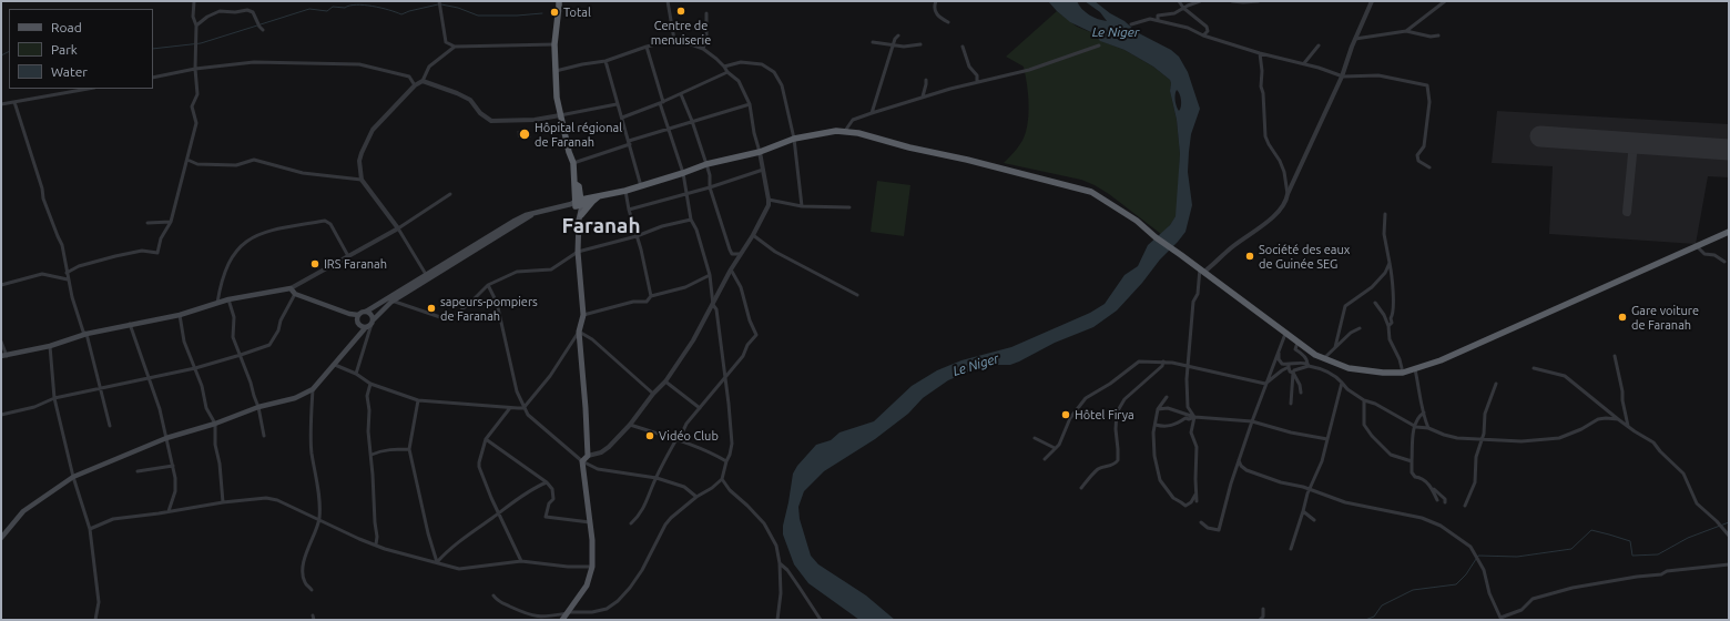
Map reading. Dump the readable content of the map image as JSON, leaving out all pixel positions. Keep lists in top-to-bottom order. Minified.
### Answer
{"districts":["Faranah"],"water":["Le Niger"],"places":["Centre de menuiserie","Total","Hôpital régional de Faranah","Société des eaux de Guinée SEG","IRS Faranah","sapeurs-pompiers de Faranah","Gare voiture de Faranah","Hôtel Firya","Vidéo Club"],"legend":["Road","Park","Water"]}
